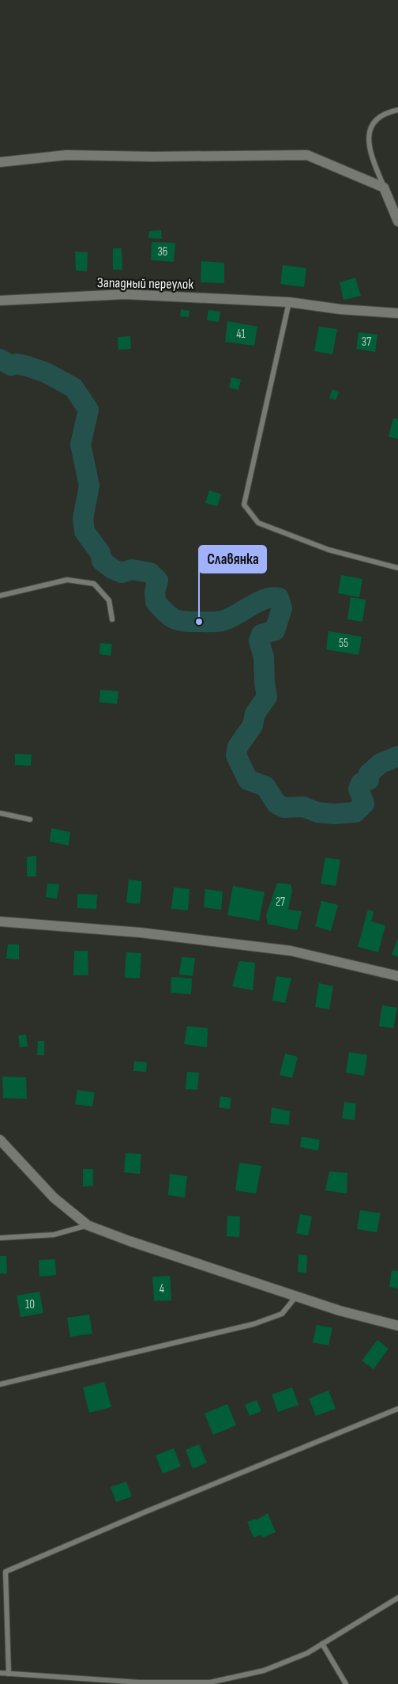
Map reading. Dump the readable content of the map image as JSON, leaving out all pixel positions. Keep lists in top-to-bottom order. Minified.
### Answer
{"streets":{"street":["Западный переулок"]},"places":["Славянка"],"house_numbers":["36","41","37","55","27","4","10"]}
